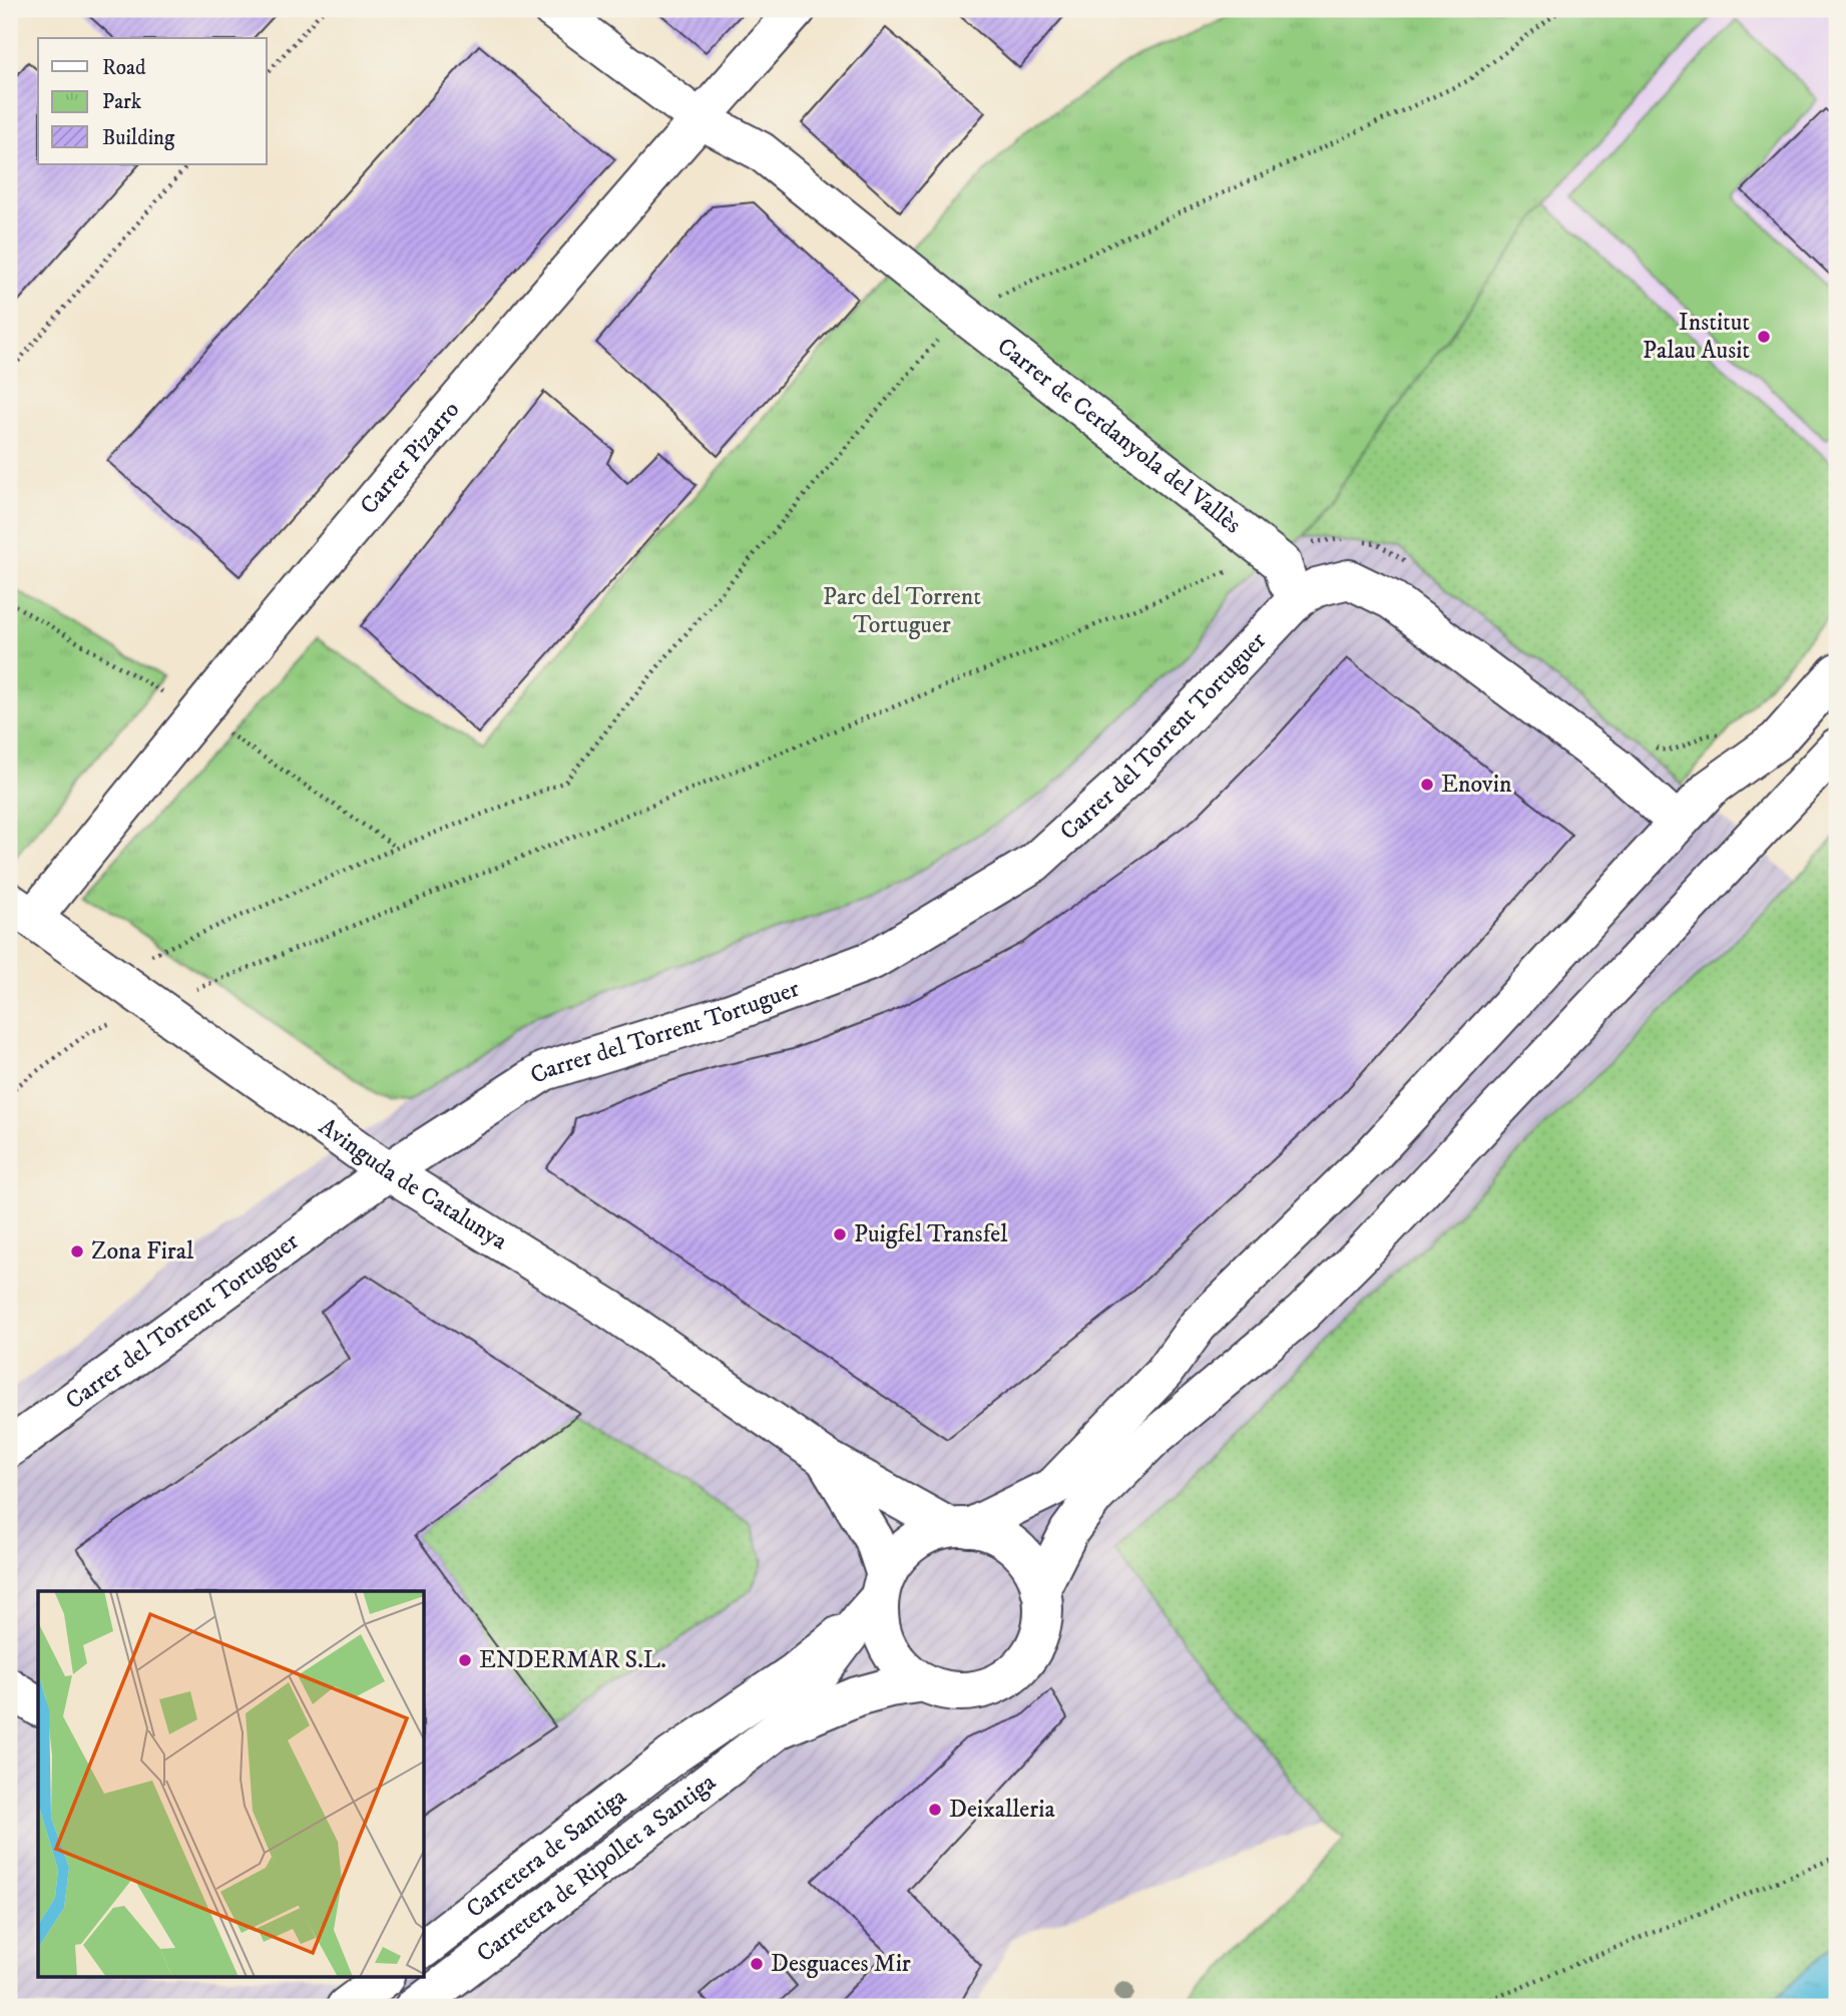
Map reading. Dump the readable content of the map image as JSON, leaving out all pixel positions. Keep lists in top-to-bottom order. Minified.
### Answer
{"streets":{"street":["Carrer de Cerdanyola del Vallès","Carrer Pizarro","Carrer del Torrent Tortuguer","Avinguda de Catalunya","Carretera de Santiga","Carretera de Ripollet a Santiga"]},"crossings":[["Carrer de Cerdanyola del Vallès","Carrer Pizarro"],["Carrer de Cerdanyola del Vallès","Carrer del Torrent Tortuguer"],["Carrer Pizarro","Avinguda de Catalunya"],["Carrer del Torrent Tortuguer","Avinguda de Catalunya"],["Avinguda de Catalunya","Carretera de Ripollet a Santiga"],["Carretera de Santiga","Carretera de Ripollet a Santiga"]],"parks":["Parc del Torrent Tortuguer"],"places":["Institut Palau Ausit","Enovin","Puigfel Transfel","Zona Firal","ENDERMAR S.L.","Deixalleria","Desguaces Mir"],"legend":["Road","Park","Building"]}
